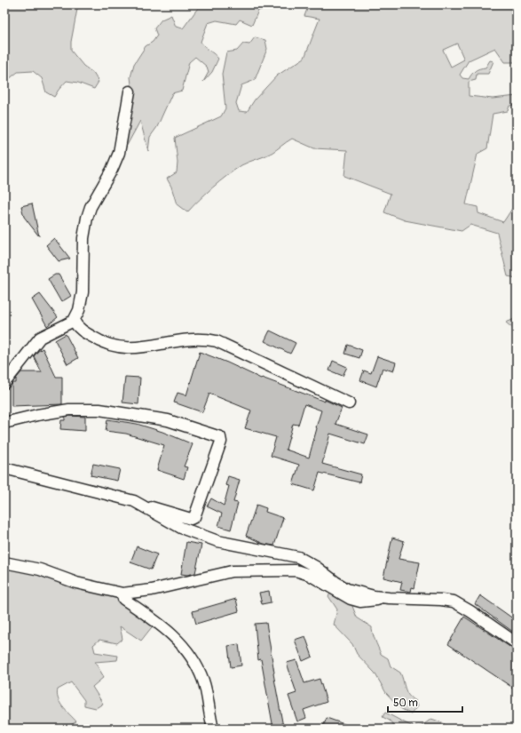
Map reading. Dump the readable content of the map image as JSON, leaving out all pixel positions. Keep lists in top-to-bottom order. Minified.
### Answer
{"scale_bar":"50 m"}
